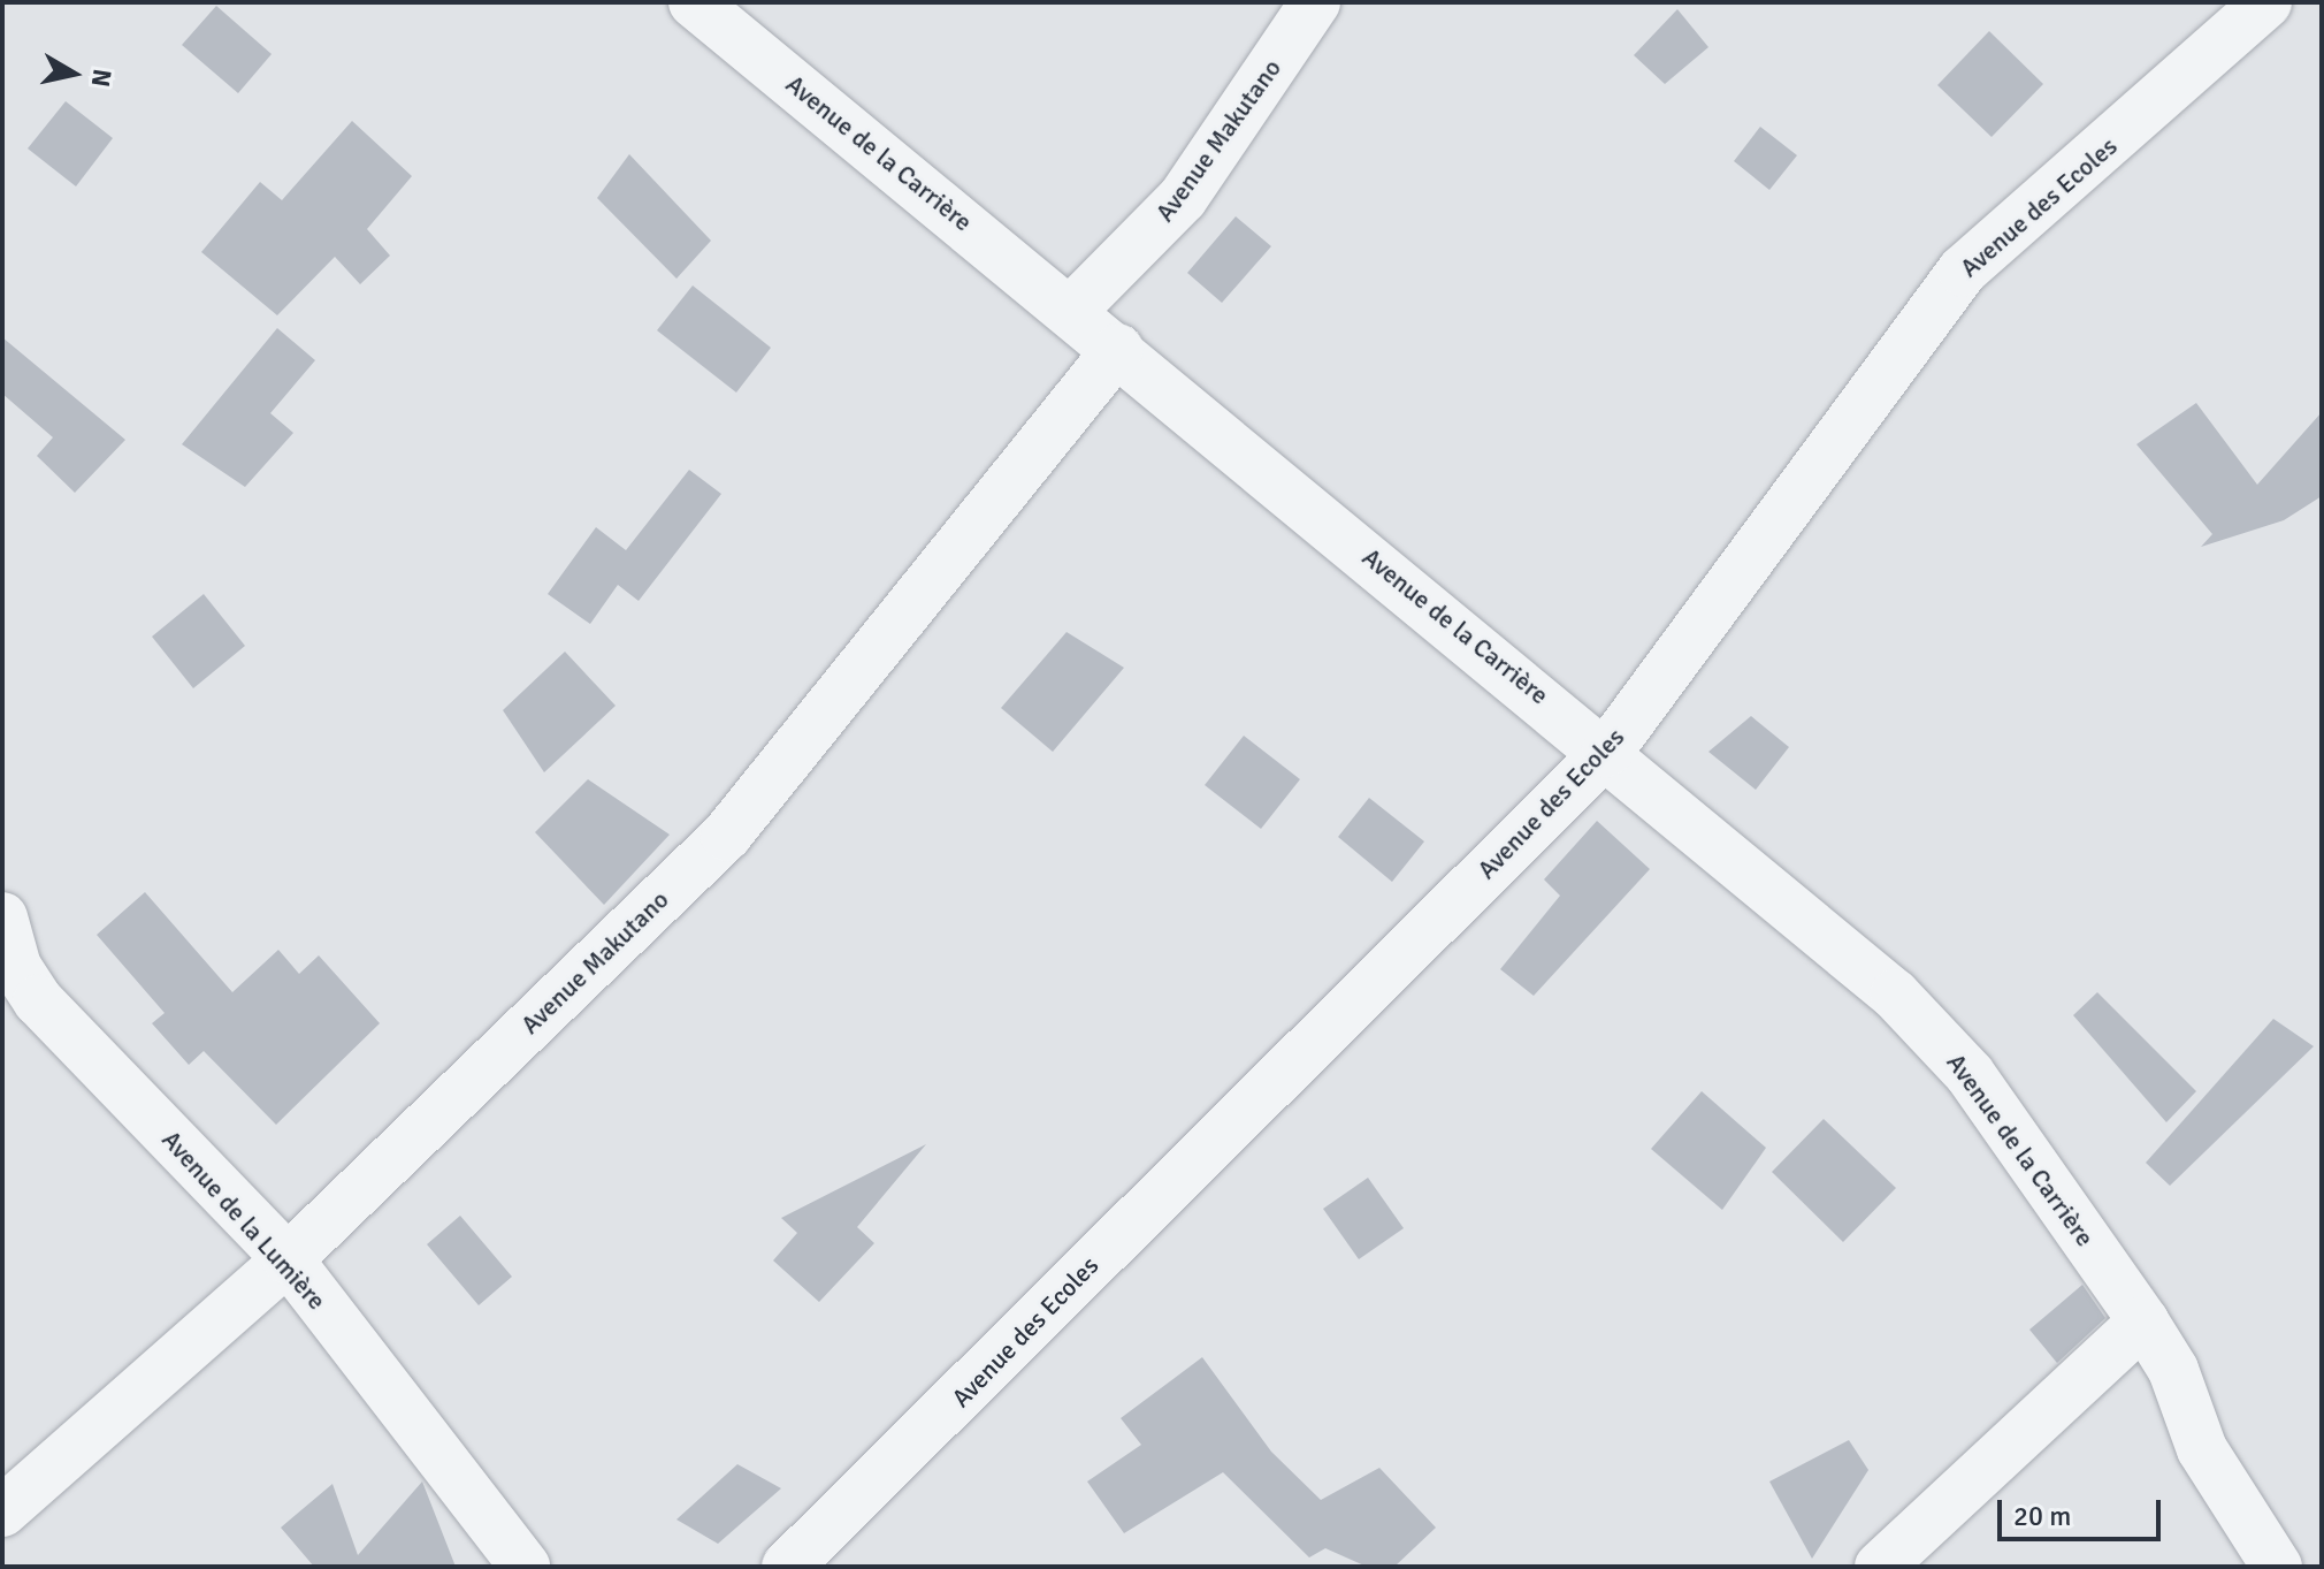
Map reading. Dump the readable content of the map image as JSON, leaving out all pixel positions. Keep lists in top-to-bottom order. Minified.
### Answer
{"streets":{"street":["Avenue Makutano","Avenue de la Carrière","Avenue des Ecoles","Avenue de la Lumière"]},"crossings":[["Avenue Makutano","Avenue de la Carrière"],["Avenue Makutano","Avenue de la Lumière"],["Avenue de la Carrière","Avenue des Ecoles"]],"scale_bar":"20 m","north":"right"}
